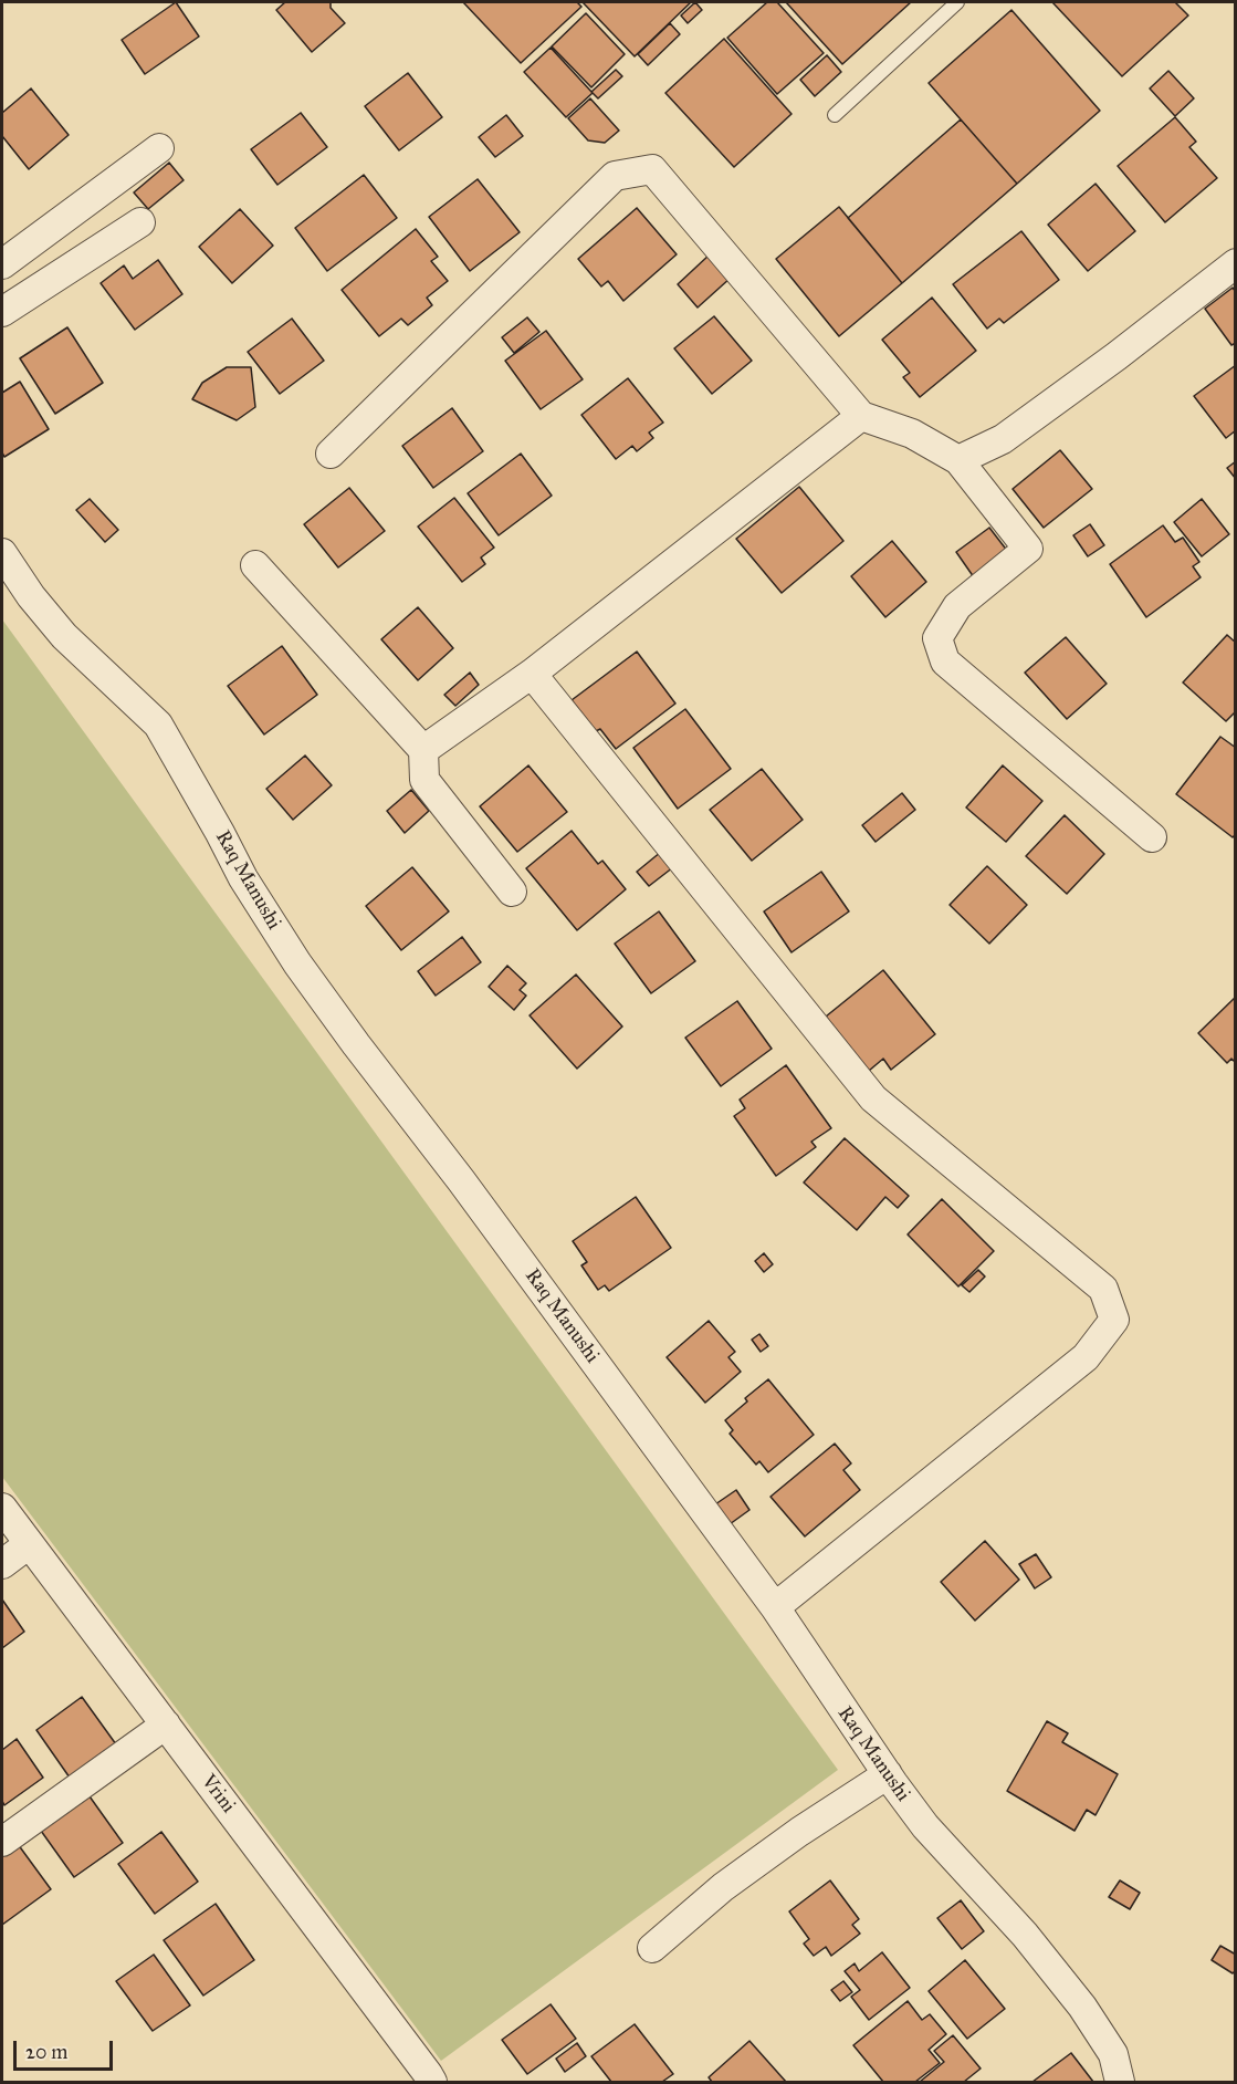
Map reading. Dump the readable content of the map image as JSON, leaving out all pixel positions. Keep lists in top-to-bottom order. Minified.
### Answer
{"streets":{"street":["Raq Manushi","Vrini"]},"scale_bar":"20 m"}
